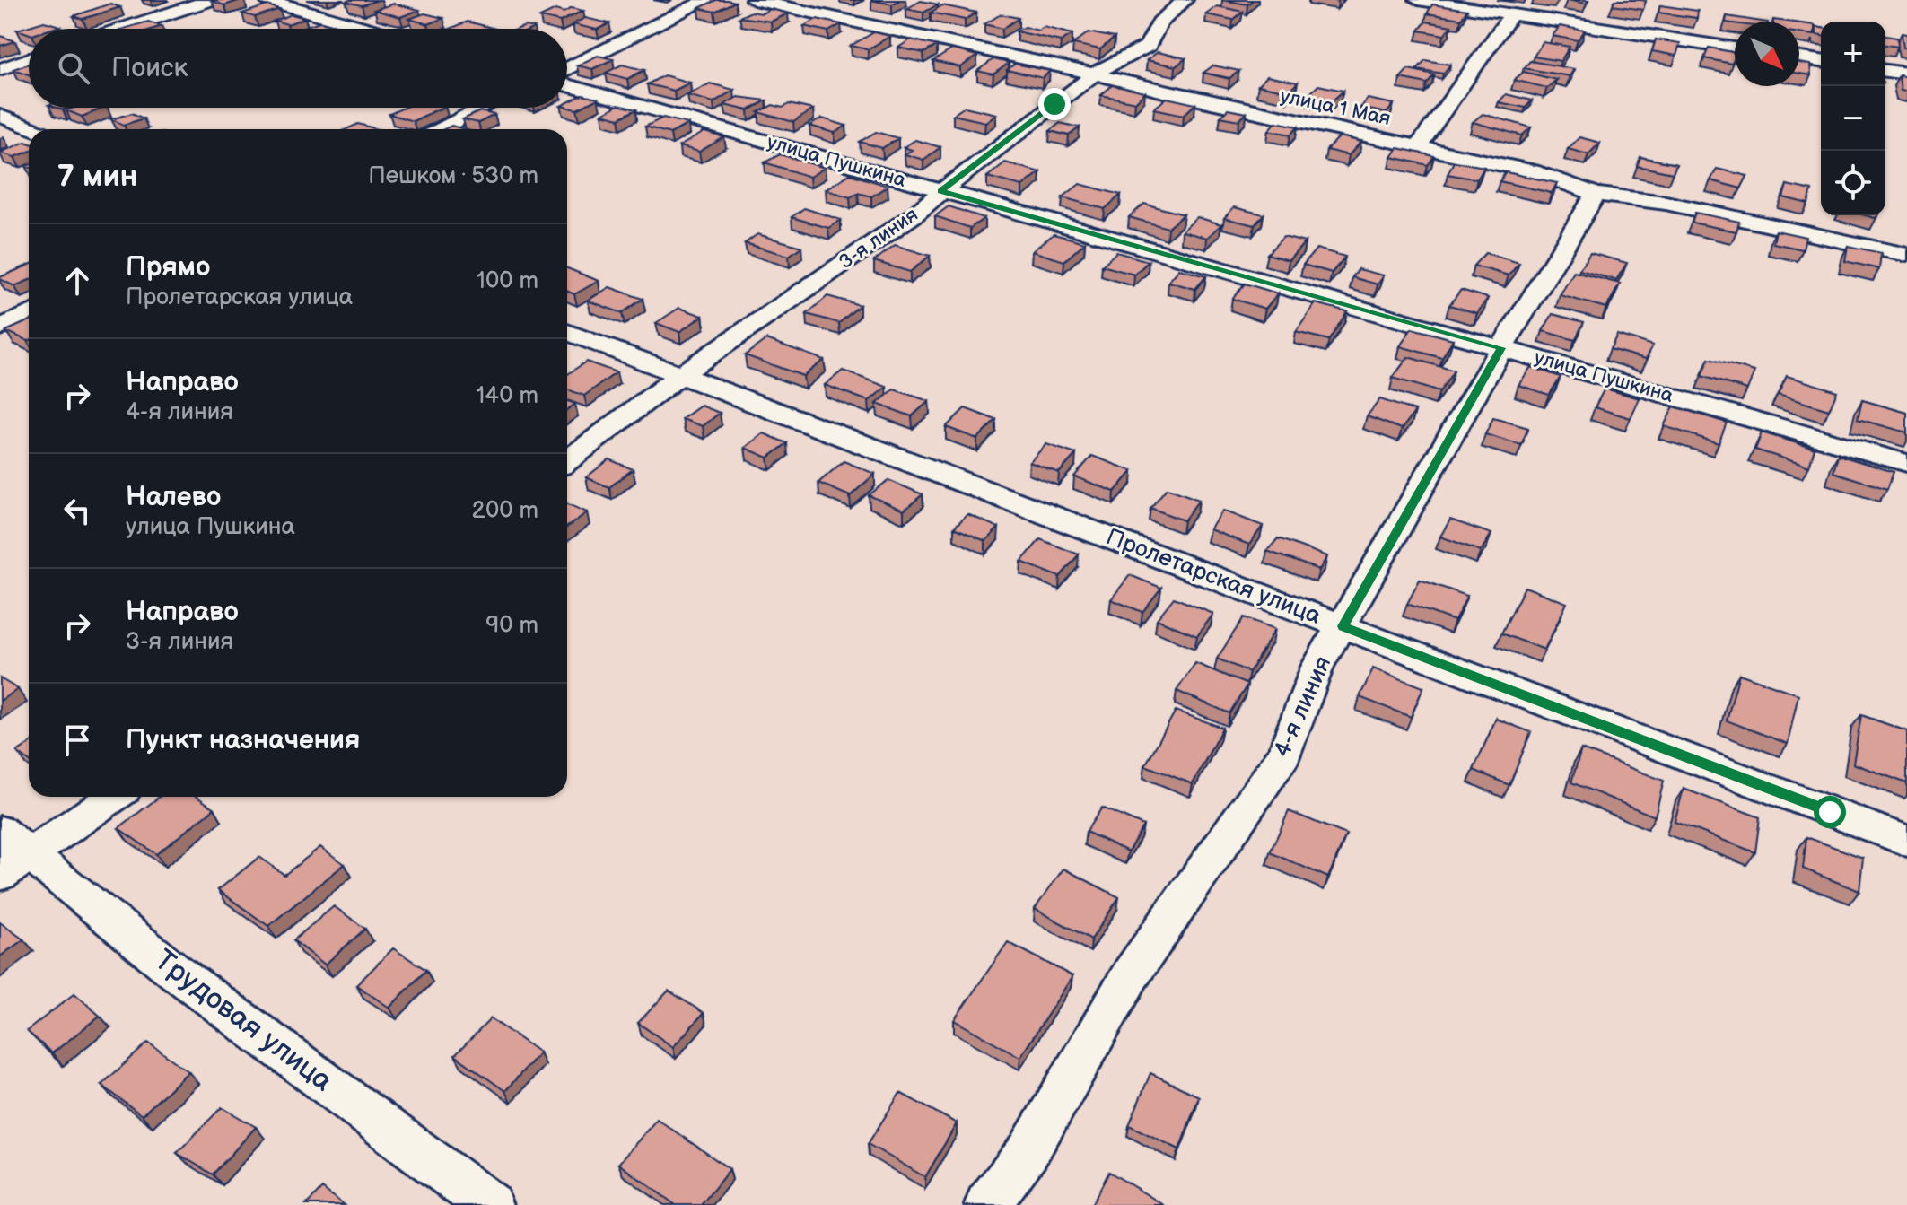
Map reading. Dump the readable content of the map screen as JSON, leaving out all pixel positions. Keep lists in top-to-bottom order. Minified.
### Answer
{"streets":{"street":["улица 1 Мая","улица Пушкина","3-я линия","Пролетарская улица","4-я линия","Трудовая улица"]},"crossings":[["улица 1 Мая","3-я линия"],["улица 1 Мая","4-я линия"],["улица Пушкина","3-я линия"],["улица Пушкина","4-я линия"],["3-я линия","Пролетарская улица"],["Пролетарская улица","4-я линия"]],"north":"bottom right","page":{"map_buttons":["+","−"],"search":"Поиск","heading":["7 мин","Пешком · 530 m"],"list":[["Прямо","Пролетарская улица","100 m"],["Направо","4-я линия","140 m"],["Налево","улица Пушкина","200 m"],["Направо","3-я линия","90 m"],"Пункт назначения"]}}
